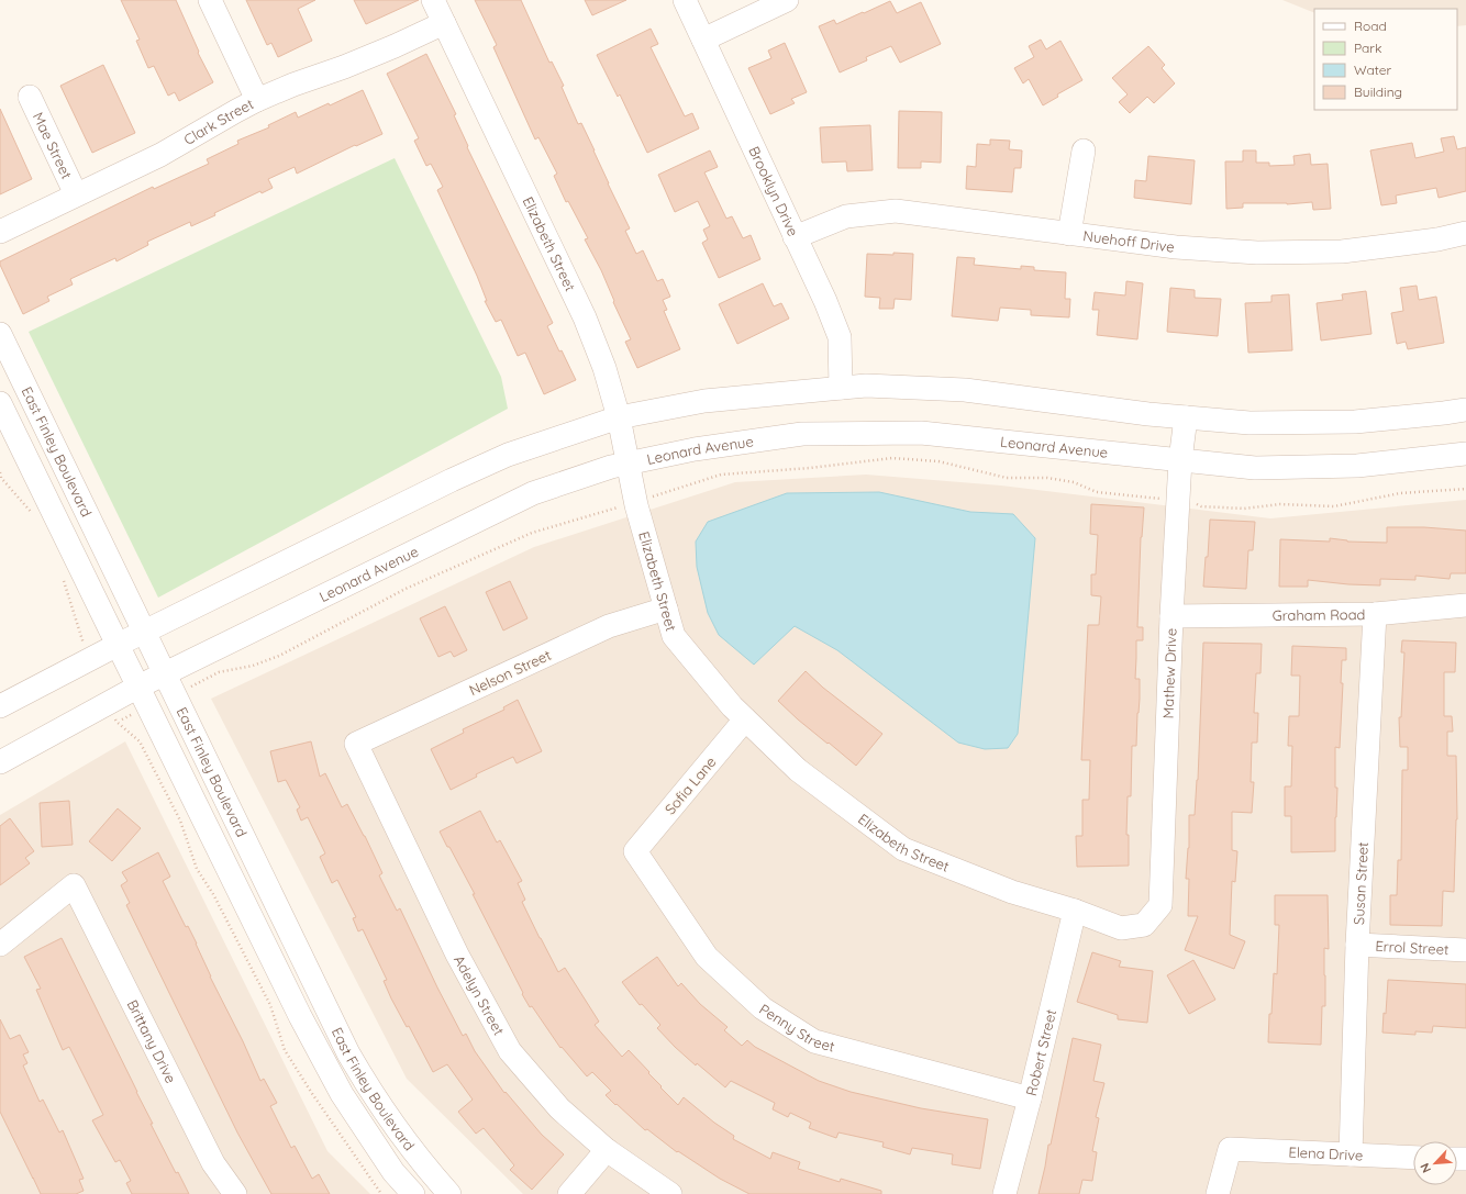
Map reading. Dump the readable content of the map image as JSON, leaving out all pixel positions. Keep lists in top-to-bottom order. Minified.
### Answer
{"streets":{"street":["Clark Street","Mae Street","Brooklyn Drive","Nuehoff Drive","Elizabeth Street","Leonard Avenue","East Finley Boulevard","Graham Road","Nelson Street","Mathew Drive","Sofia Lane","Susan Street","Errol Street","Adelyn Street","Penny Street","Brittany Drive","Robert Street","Elena Drive"]},"crossings":[["Clark Street","Mae Street"],["Clark Street","Elizabeth Street"],["Brooklyn Drive","Nuehoff Drive"],["Elizabeth Street","Leonard Avenue"],["Elizabeth Street","Nelson Street"],["Elizabeth Street","Mathew Drive"],["Elizabeth Street","Sofia Lane"],["Elizabeth Street","Robert Street"],["Leonard Avenue","East Finley Boulevard"],["Leonard Avenue","Mathew Drive"],["Graham Road","Mathew Drive"],["Graham Road","Susan Street"],["Nelson Street","Adelyn Street"],["Sofia Lane","Penny Street"],["Susan Street","Errol Street"],["Susan Street","Elena Drive"],["Penny Street","Robert Street"]],"legend":["Road","Park","Water","Building"],"north":"bottom left"}
